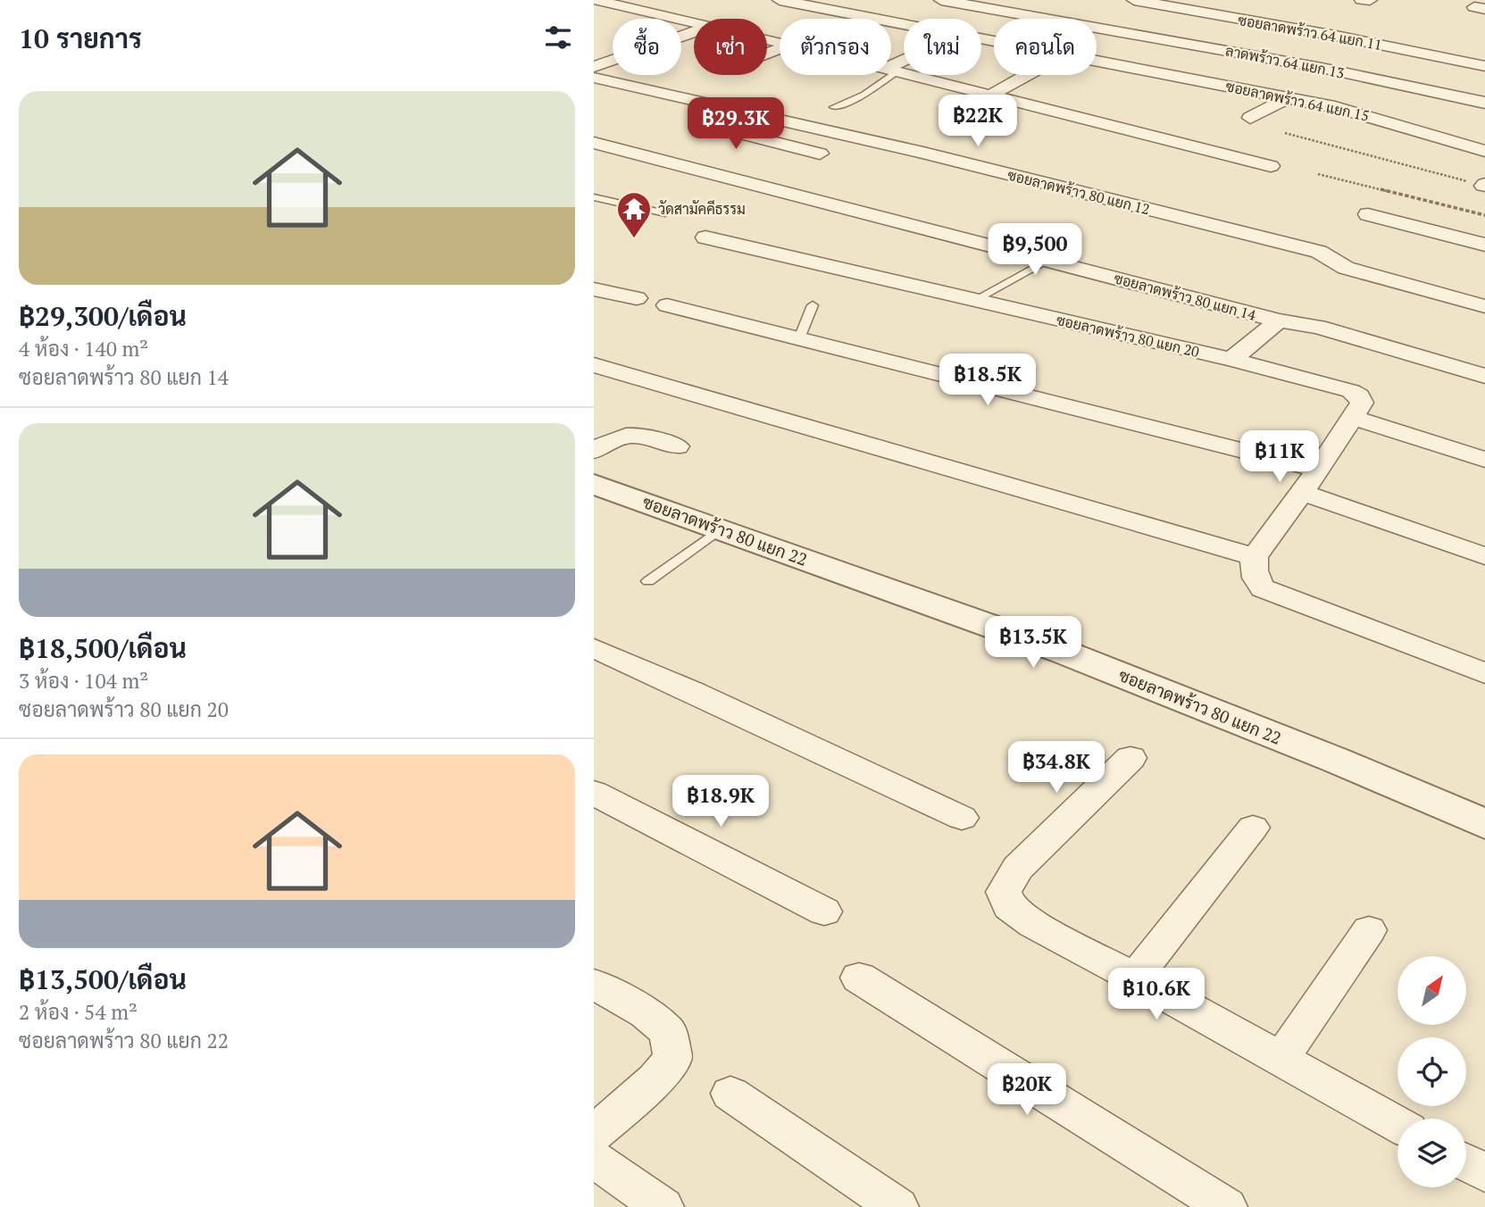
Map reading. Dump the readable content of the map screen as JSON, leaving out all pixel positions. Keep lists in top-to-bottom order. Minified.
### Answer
{"streets":{"street":["ซอยลาดพร้าว 64 แยก 11","ลาดพร้าว 64 แยก 13","ซอยลาดพร้าว 64 แยก 15","ซอยลาดพร้าว 80 แยก 12","ซอยลาดพร้าว 80 แยก 14","ซอยลาดพร้าว 80 แยก 20","ซอยลาดพร้าว 80 แยก 22"]},"places":{"temple":["วัดสามัคคีธรรม"]},"north":"top right","page":{"heading":"10 รายการ","chip":["ซื้อ","เช่า","ตัวกรอง","ใหม่","คอนโด"],"list":[{"name":"฿29,300/เดือน","note":"4 ห้อง · 140 m² · ซอยลาดพร้าว 80 แยก 14"},{"name":"฿18,500/เดือน","note":"3 ห้อง · 104 m² · ซอยลาดพร้าว 80 แยก 20"},{"name":"฿13,500/เดือน","note":"2 ห้อง · 54 m² · ซอยลาดพร้าว 80 แยก 22"}],"price":["฿22K","฿29.3K","฿9,500","฿18.5K","฿11K","฿13.5K","฿34.8K","฿18.9K","฿10.6K","฿20K"]}}
